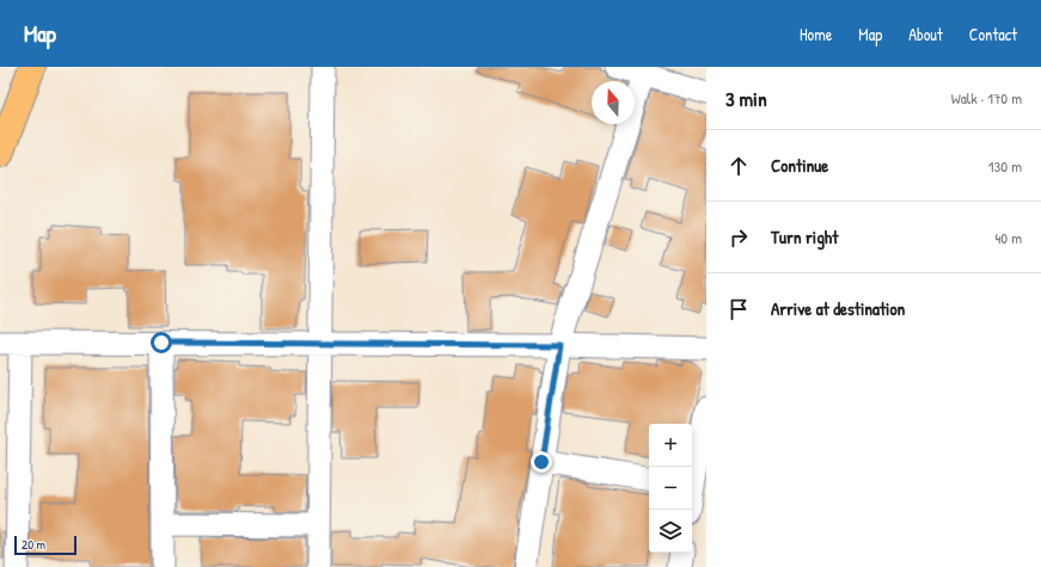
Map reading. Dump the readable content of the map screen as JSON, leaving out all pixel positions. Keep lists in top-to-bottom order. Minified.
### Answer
{"scale_bar":"20 m","north":"top","page":{"header":"Map","nav":["Home","Map","About","Contact"],"heading":["3 min","Walk · 170 m"],"list":[["Continue","130 m"],["Turn right","40 m"],"Arrive at destination"],"map_buttons":["+","−"],"scale":"20 m"}}
